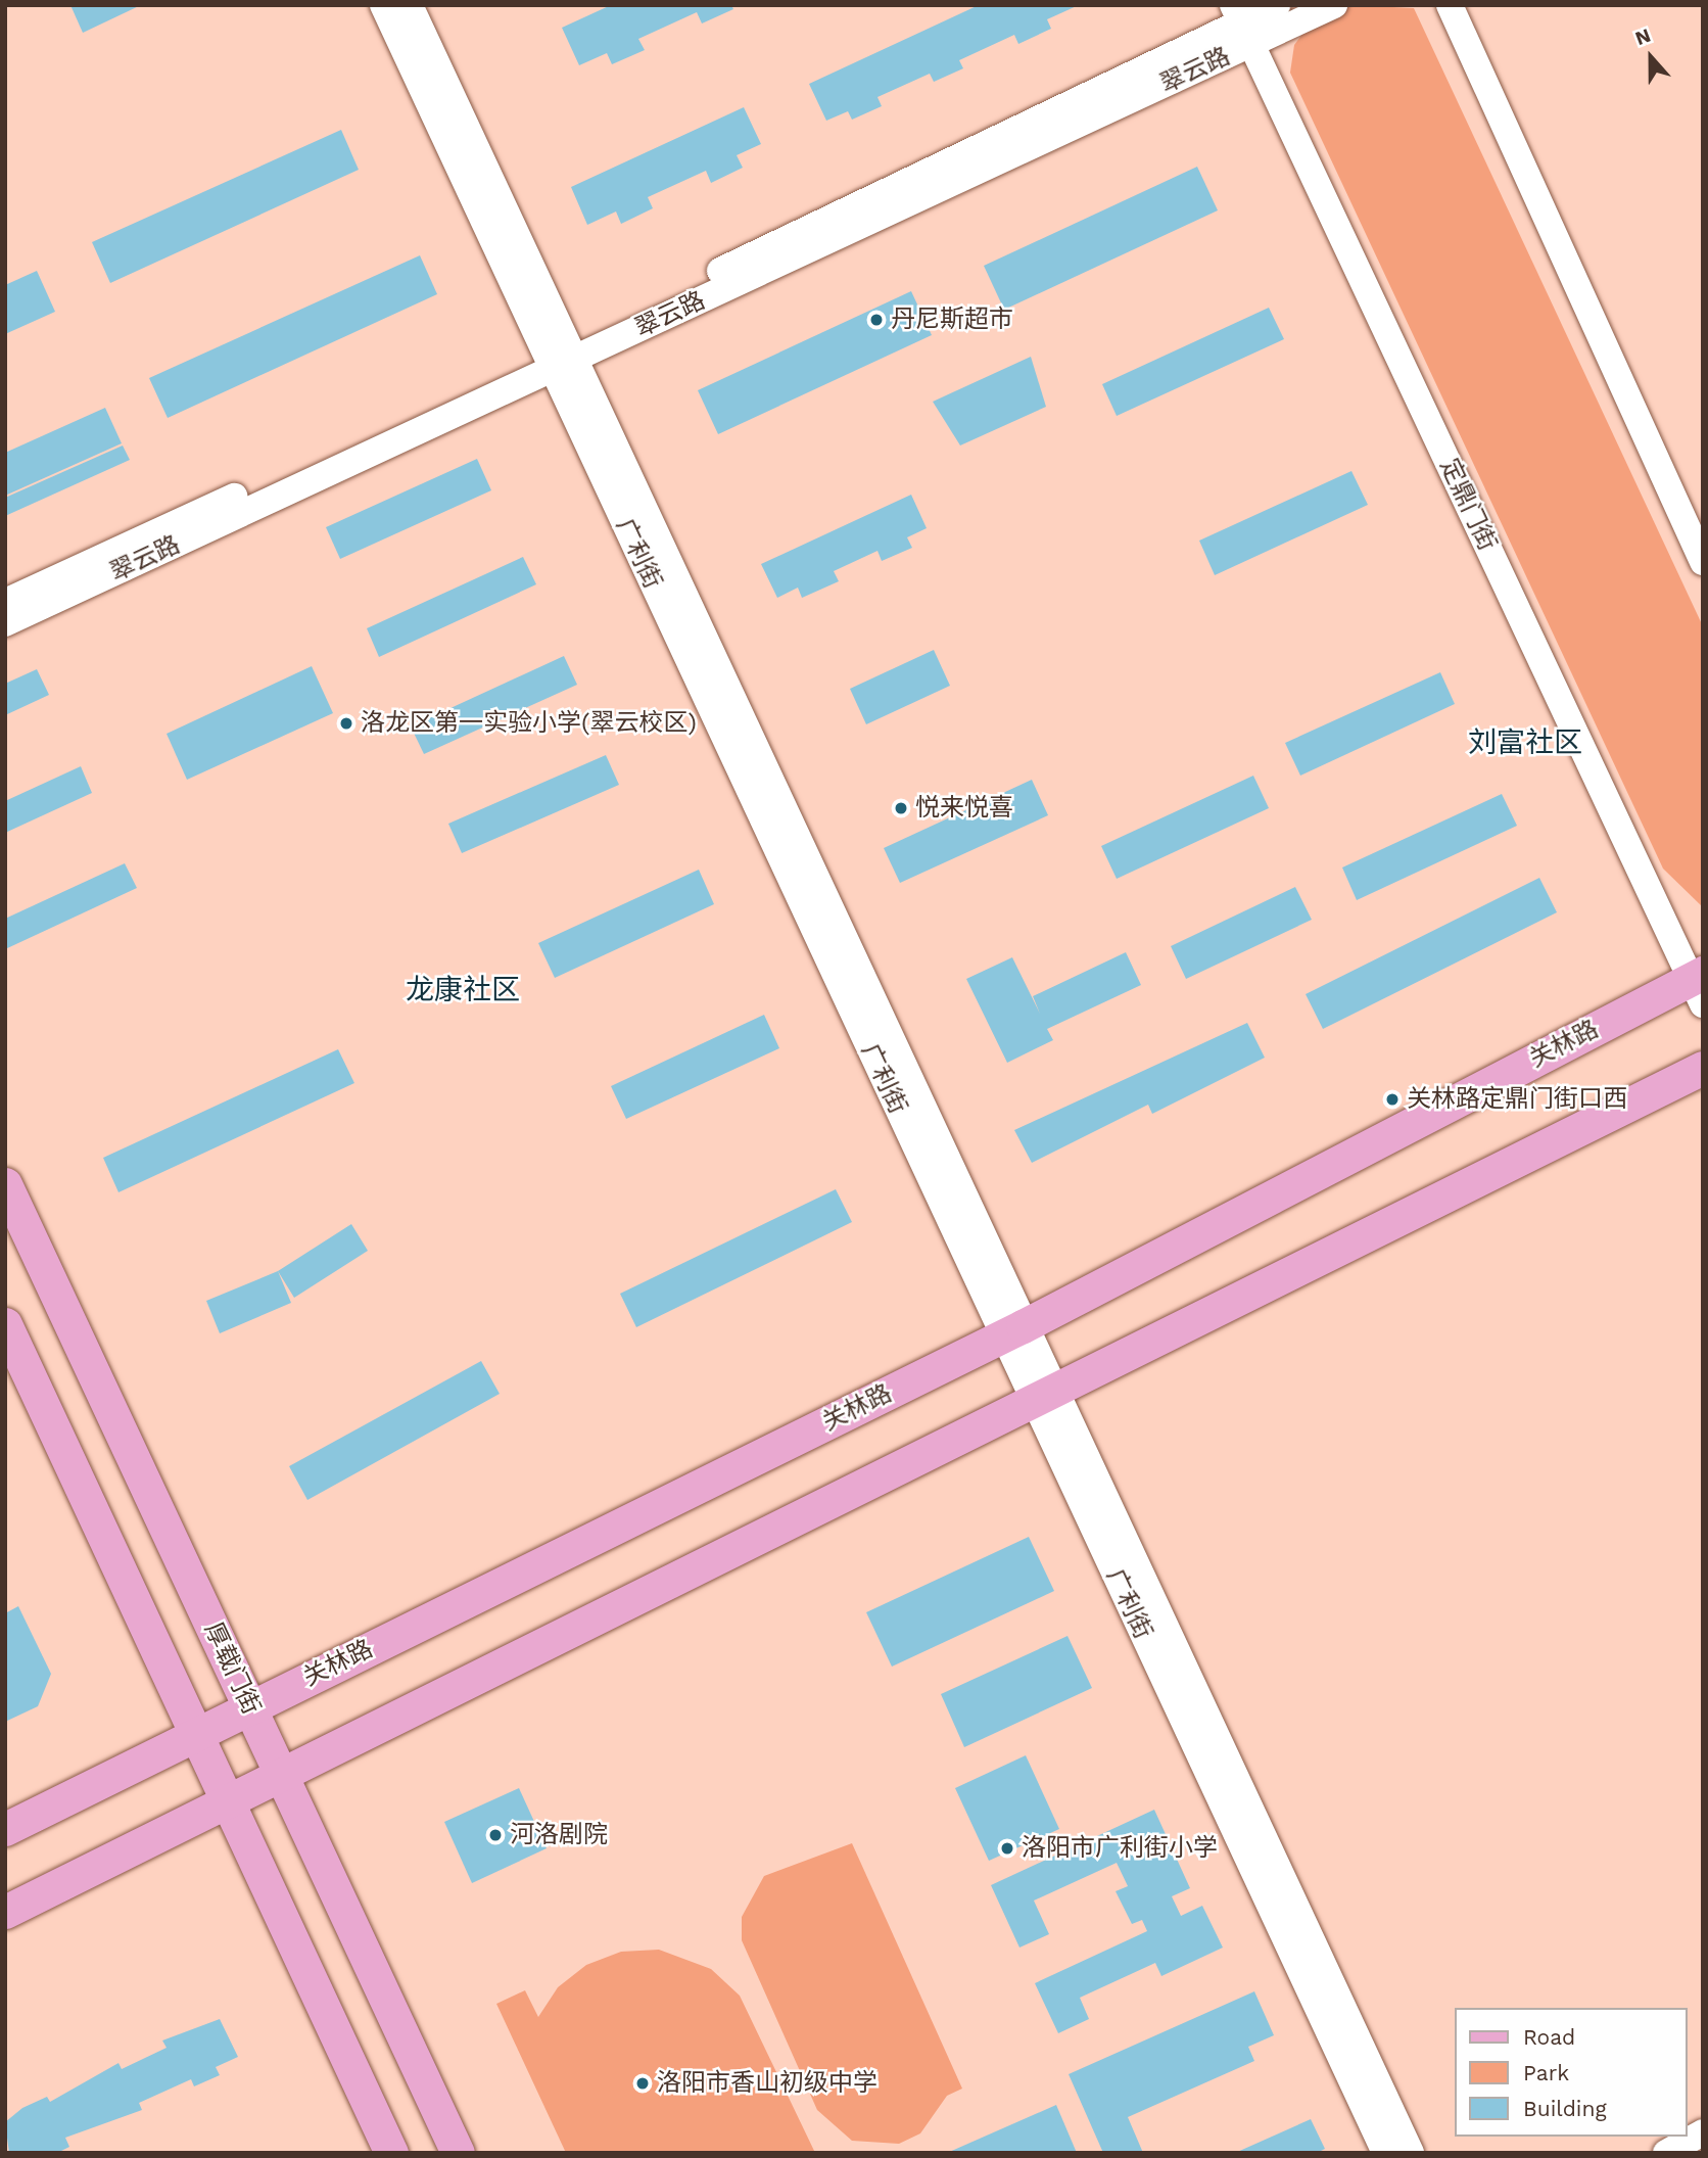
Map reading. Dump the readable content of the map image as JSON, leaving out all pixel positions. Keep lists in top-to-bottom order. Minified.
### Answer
{"streets":{"main road":["关林路","厚载门街"],"street":["翠云路","定鼎门街","广利街"]},"crossings":[["翠云路","定鼎门街"],["翠云路","广利街"],["定鼎门街","关林路"],["广利街","关林路"],["关林路","厚载门街"]],"districts":["刘富社区","龙康社区"],"places":["丹尼斯超市","洛龙区第一实验小学(翠云校区)","悦来悦喜","关林路定鼎门街口西","河洛剧院","洛阳市广利街小学","洛阳市香山初级中学"],"legend":["Road","Park","Building"],"north":"top"}
